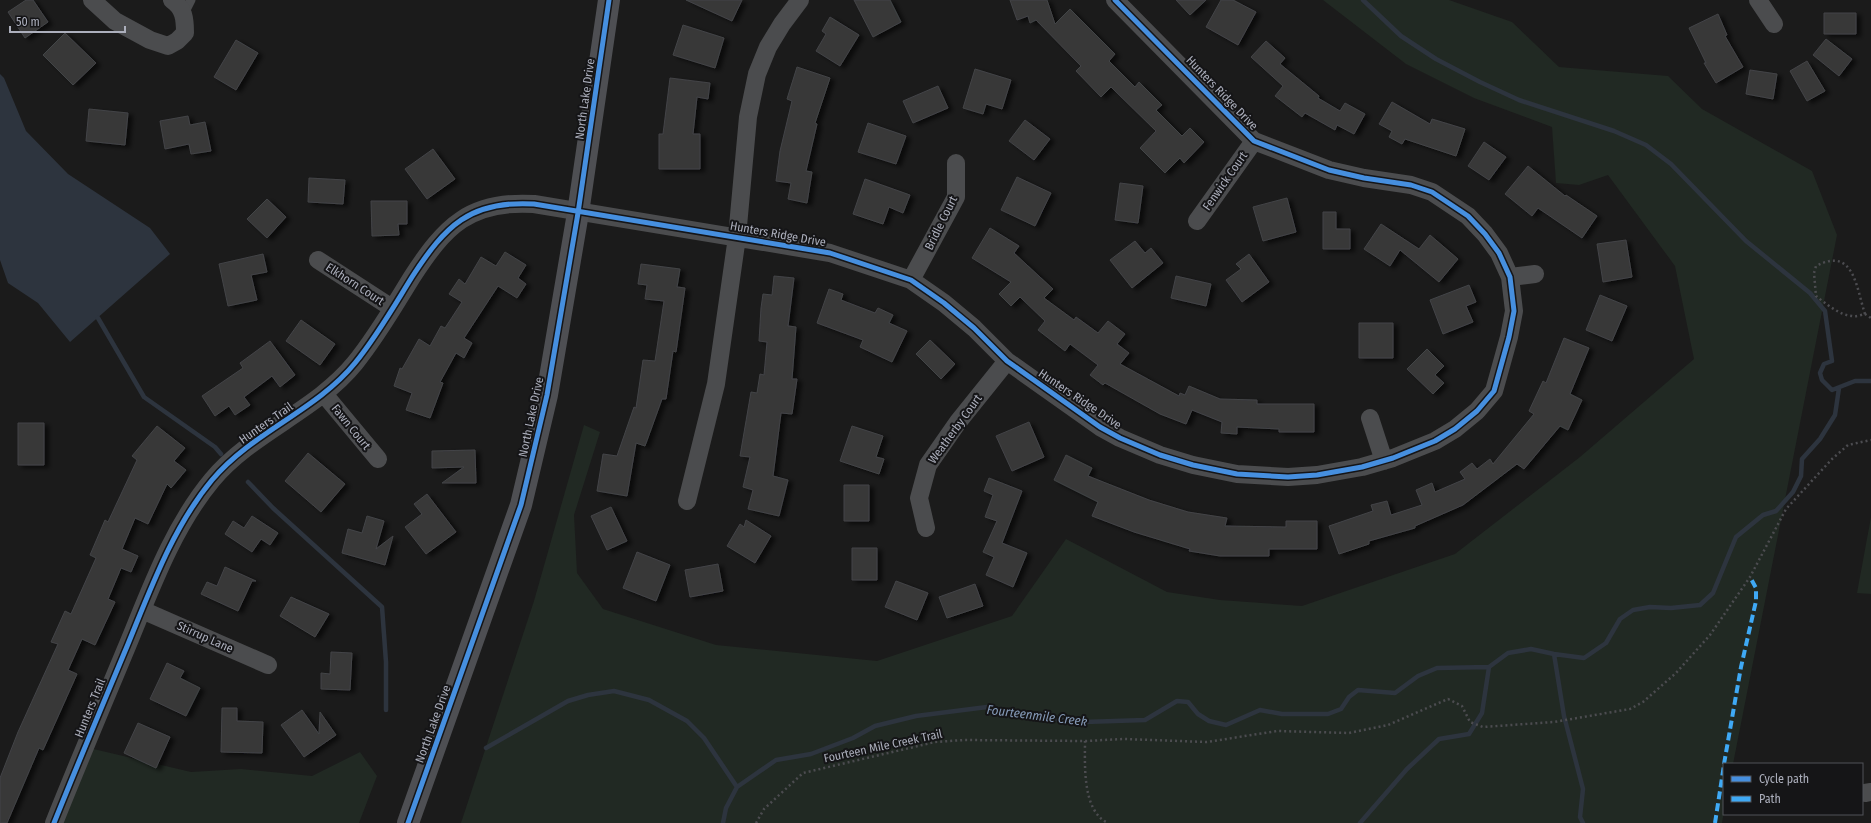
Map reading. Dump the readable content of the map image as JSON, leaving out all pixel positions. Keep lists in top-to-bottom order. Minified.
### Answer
{"streets":{"main road":["North Lake Drive"],"street":["Hunters Ridge Drive","Fenwick Court","Bridle Court","Elkhorn Court","Hunters Trail","Fawn Court","Weatherby Court","Stirrup Lane"],"path":["Fourteen Mile Creek Trail"]},"crossings":[["Hunters Ridge Drive","North Lake Drive"],["Hunters Ridge Drive","Fenwick Court"],["Hunters Ridge Drive","Bridle Court"],["Hunters Ridge Drive","Hunters Trail"],["Hunters Ridge Drive","Weatherby Court"],["North Lake Drive","Hunters Trail"],["Elkhorn Court","Hunters Trail"],["Hunters Trail","Fawn Court"],["Hunters Trail","Stirrup Lane"]],"water":["Fourteenmile Creek"],"legend":["Cycle path","Path"],"scale_bar":"50 m"}
